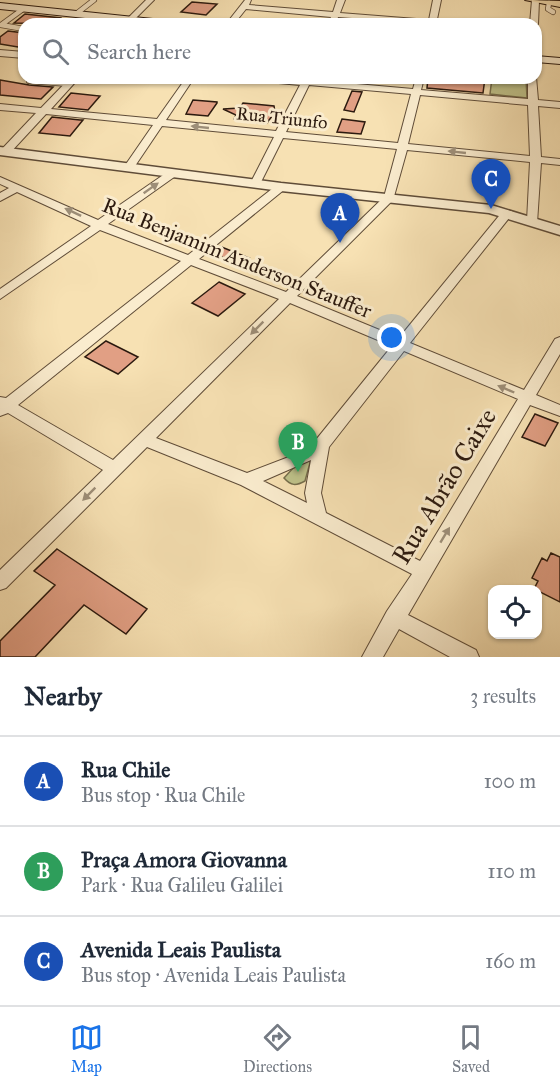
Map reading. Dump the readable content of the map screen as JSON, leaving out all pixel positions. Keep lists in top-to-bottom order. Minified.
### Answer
{"streets":{"street":["Rua Triunfo","Rua Benjamim Anderson Stauffer","Rua Abrão Caixe"]},"crossings":[["Rua Benjamim Anderson Stauffer","Rua Abrão Caixe"]],"one_way":["Rua Abrão Caixe"],"page":{"search":"Search here","pins":["C","A","B"],"heading":["Nearby","3 results"],"list":[{"mark":"A","name":"Rua Chile","note":"Bus stop · Rua Chile","value":"100 m"},{"mark":"B","name":"Praça Amora Giovanna","note":"Park · Rua Galileu Galilei","value":"110 m"},{"mark":"C","name":"Avenida Leais Paulista","note":"Bus stop · Avenida Leais Paulista","value":"160 m"}],"nav":["Map","Directions","Saved"]}}
